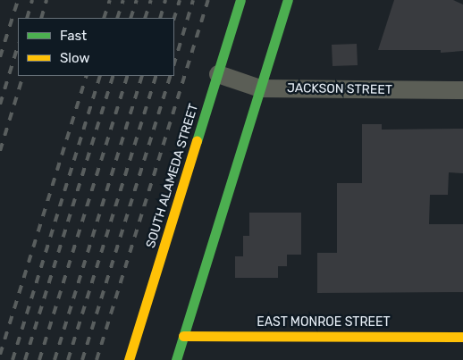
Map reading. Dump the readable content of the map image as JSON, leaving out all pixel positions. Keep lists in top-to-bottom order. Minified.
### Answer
{"streets":{"main road":["SOUTH ALAMEDA STREET","EAST MONROE STREET"],"street":["JACKSON STREET"]},"crossings":[["JACKSON STREET","SOUTH ALAMEDA STREET"]],"legend":["Fast","Slow"]}
